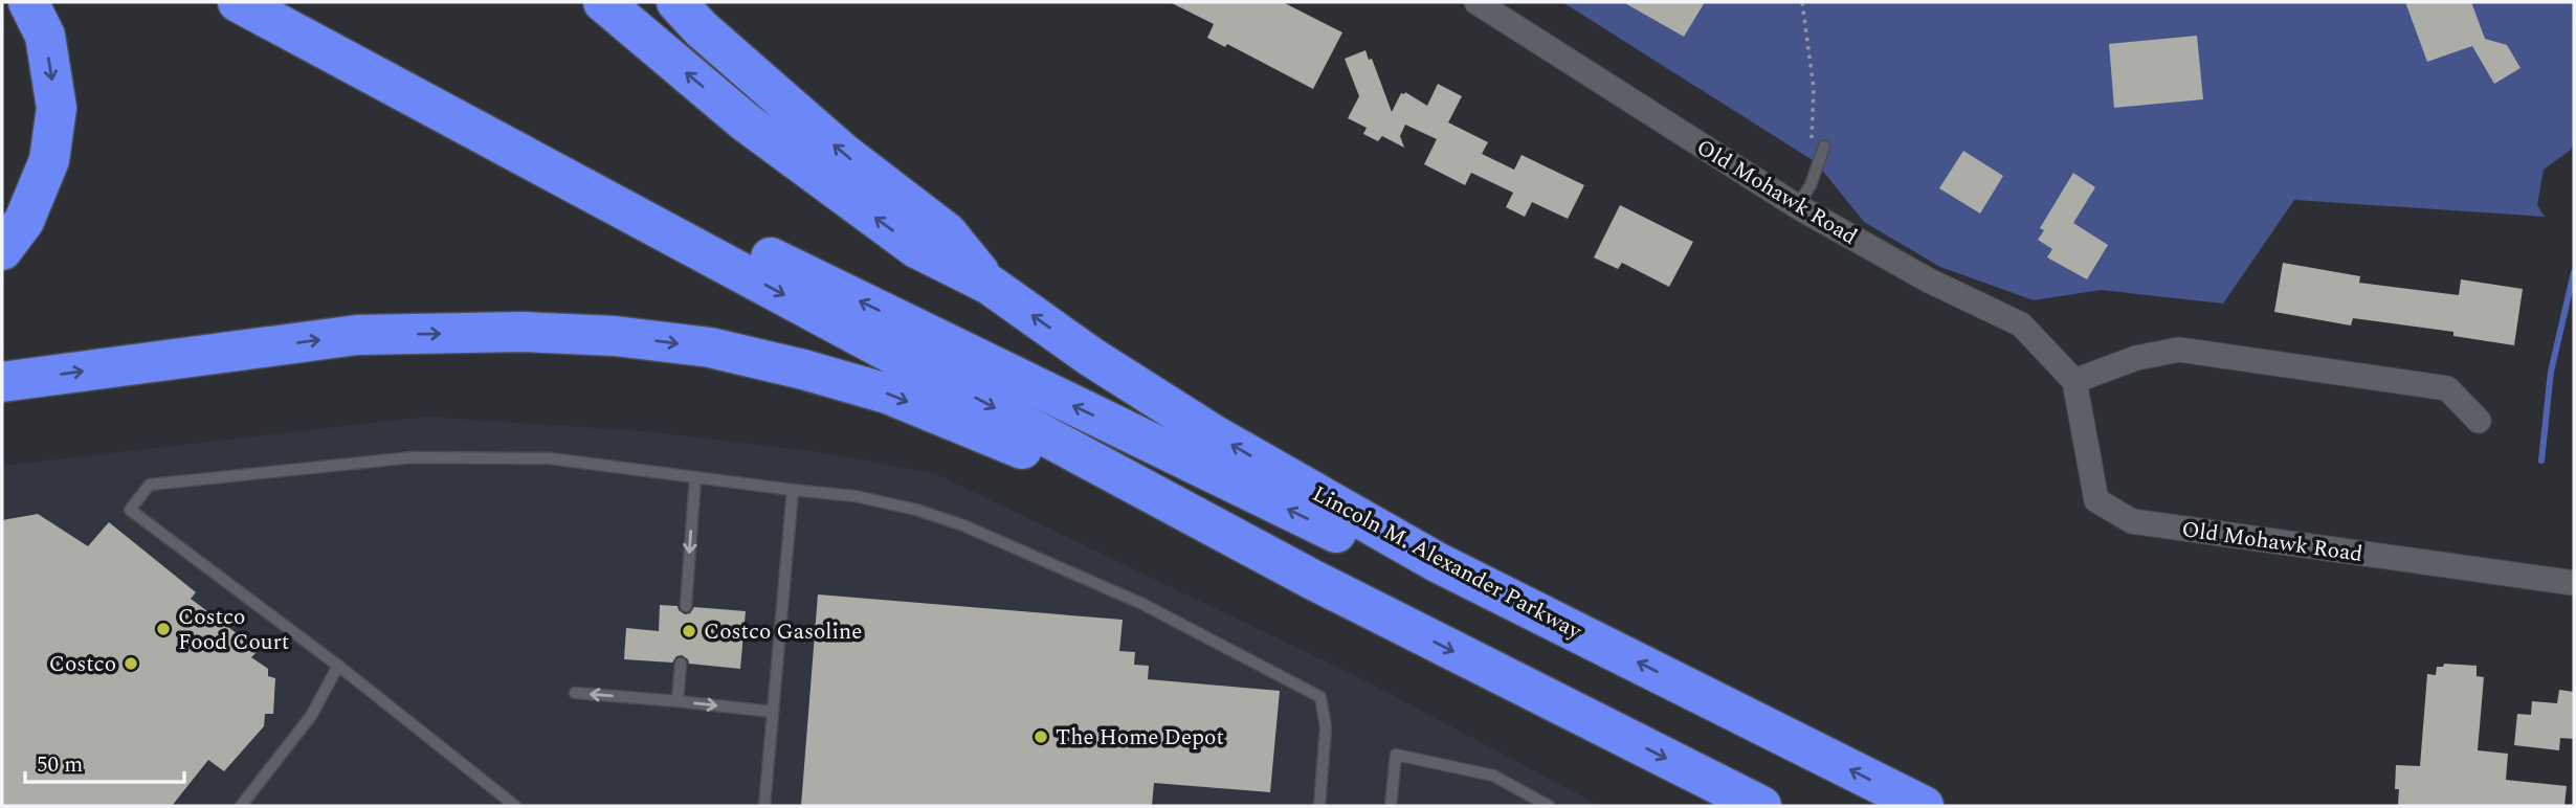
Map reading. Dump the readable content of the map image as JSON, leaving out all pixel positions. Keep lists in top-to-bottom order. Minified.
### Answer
{"streets":{"highway":["Lincoln M. Alexander Parkway"],"street":["Old Mohawk Road"]},"places":["Costco Food Court","Costco Gasoline","Costco","The Home Depot"],"scale_bar":"50 m"}
